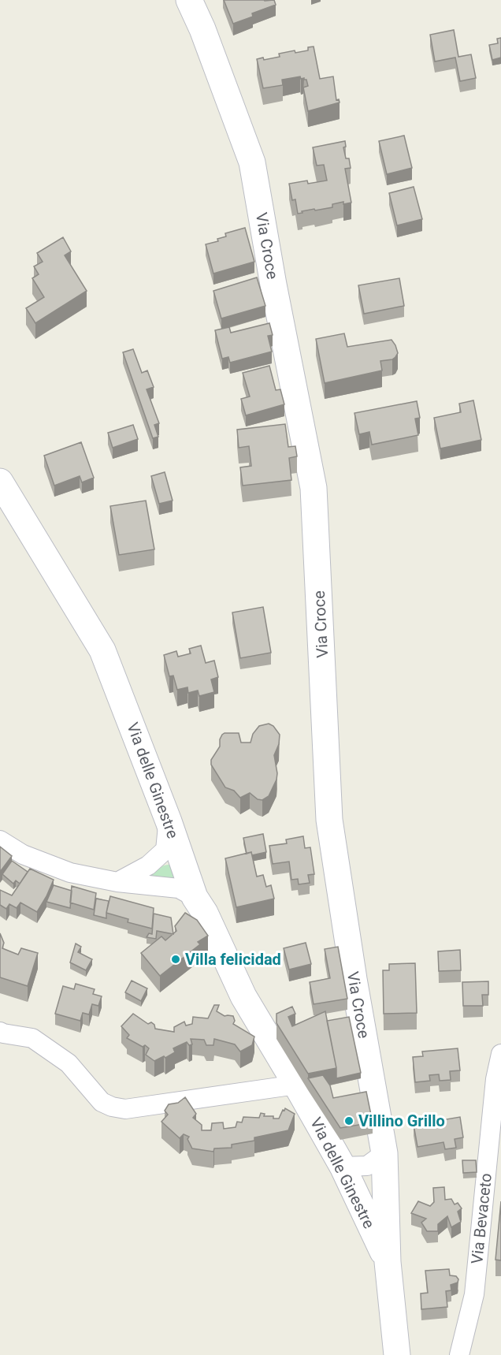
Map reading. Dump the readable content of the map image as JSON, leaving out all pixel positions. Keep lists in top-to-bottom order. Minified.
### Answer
{"streets":{"street":["Via Croce","Via delle Ginestre","Via Bevaceto"]},"crossings":[["Via Croce","Via delle Ginestre"]],"places":["Villa felicidad","Villino Grillo"]}
